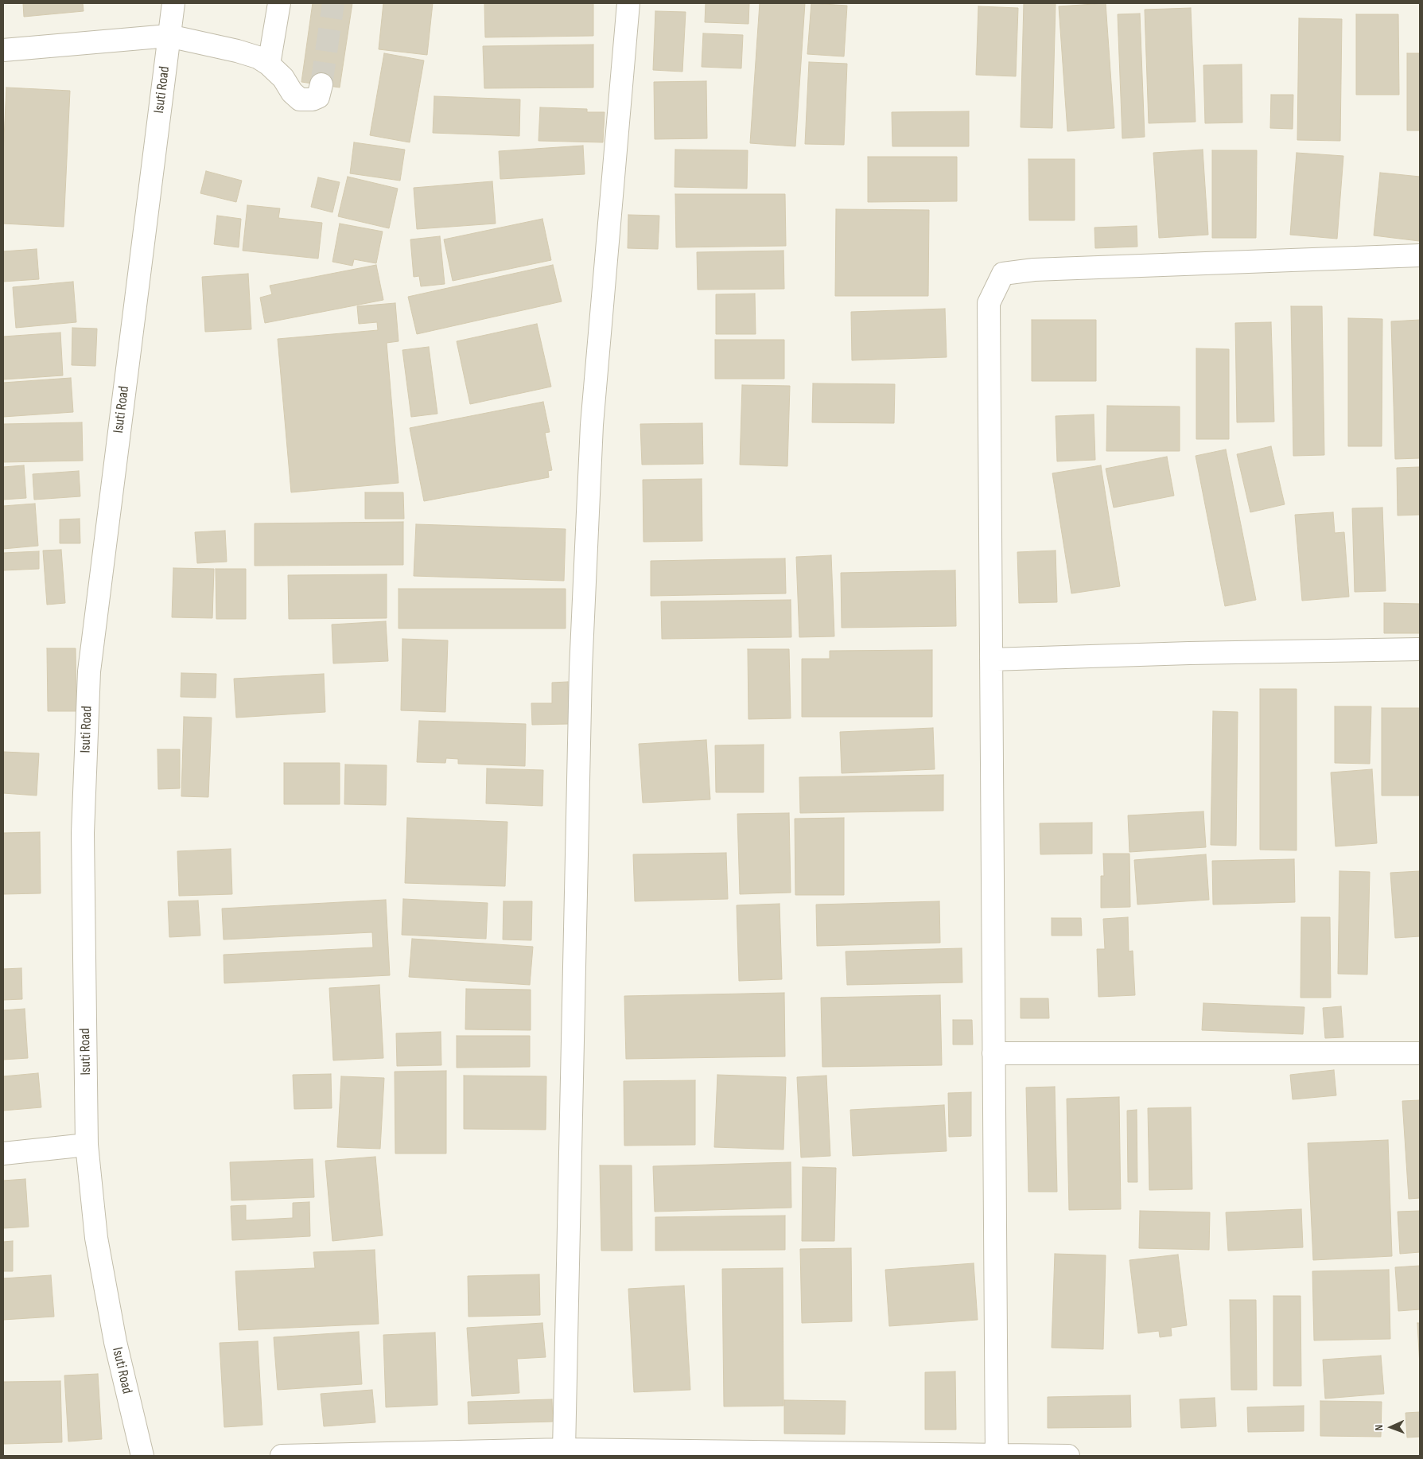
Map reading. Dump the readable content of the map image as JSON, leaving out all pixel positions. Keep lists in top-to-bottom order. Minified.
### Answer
{"streets":{"street":["Isuti Road"]},"north":"left"}
